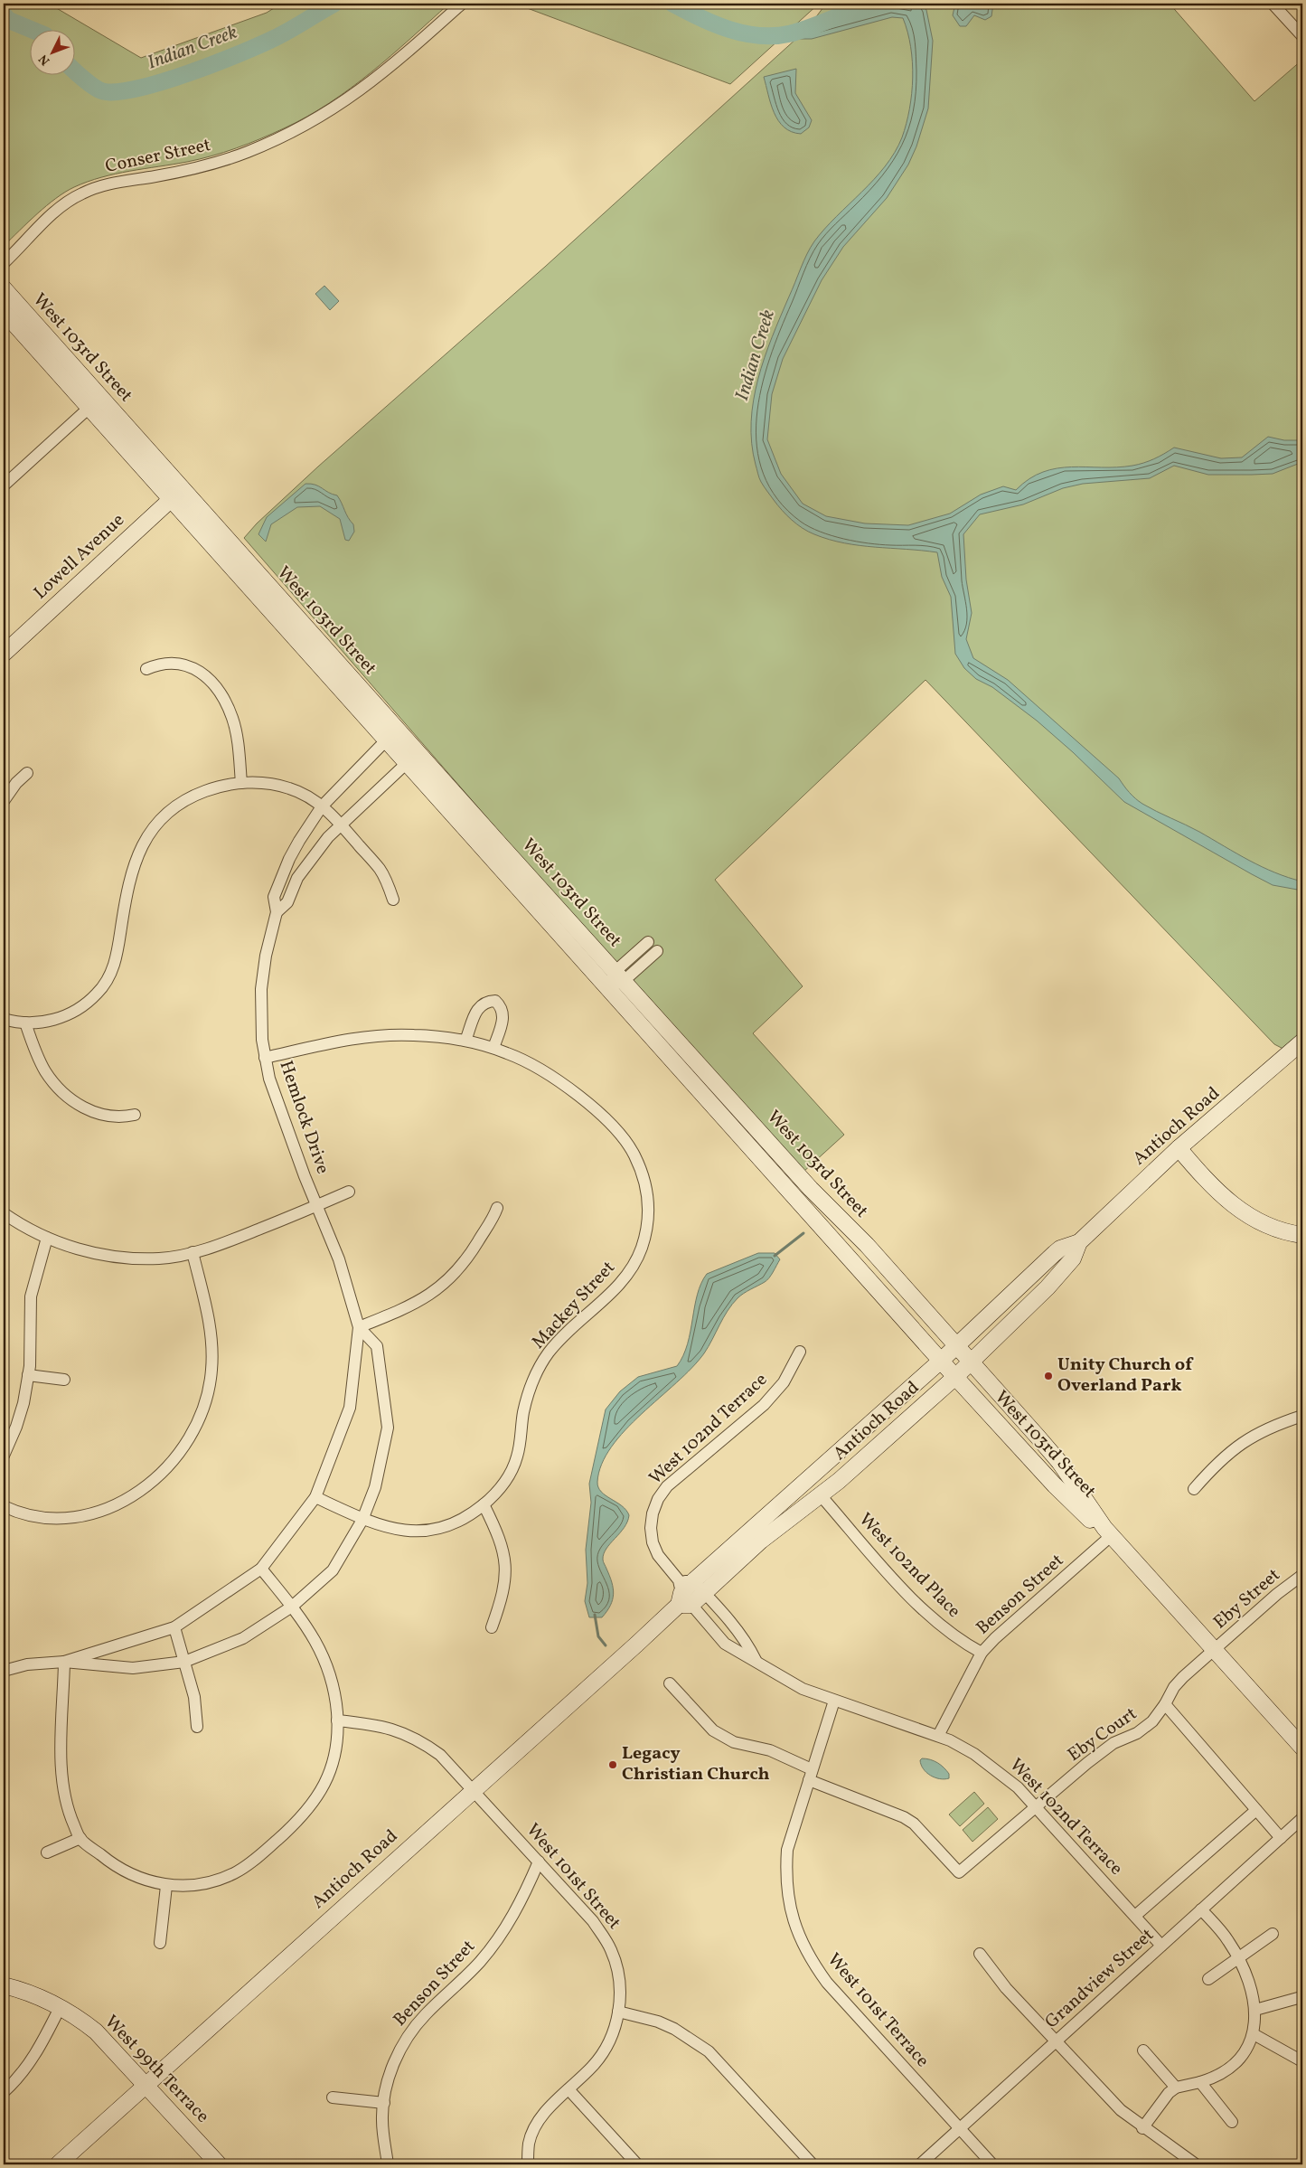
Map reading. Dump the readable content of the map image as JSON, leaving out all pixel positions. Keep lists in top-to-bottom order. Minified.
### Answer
{"streets":{"main road":["West 103rd Street","Lowell Avenue","Antioch Road","West 99th Terrace"],"street":["Conser Street","Hemlock Drive","Mackey Street","West 102nd Terrace","West 102nd Place","Benson Street","Eby Street","Eby Court","West 101st Street","Grandview Street","West 101st Terrace"]},"crossings":[["West 103rd Street","Lowell Avenue"],["West 103rd Street","Hemlock Drive"],["West 103rd Street","Antioch Road"],["West 103rd Street","Benson Street"],["West 103rd Street","Eby Street"],["West 103rd Street","Eby Court"],["Hemlock Drive","Mackey Street"],["Antioch Road","West 102nd Terrace"],["Antioch Road","West 102nd Place"],["Antioch Road","West 101st Street"],["Antioch Road","West 99th Terrace"],["West 102nd Terrace","Benson Street"],["West 102nd Terrace","Eby Court"],["West 102nd Terrace","Grandview Street"],["West 102nd Terrace","West 101st Terrace"],["West 102nd Place","Benson Street"],["Benson Street","West 101st Street"],["Eby Street","Eby Court"],["Eby Court","West 101st Terrace"],["Grandview Street","West 101st Terrace"]],"water":["Indian Creek"],"places":["Unity Church of Overland Park","Legacy Christian Church"],"north":"bottom left"}
